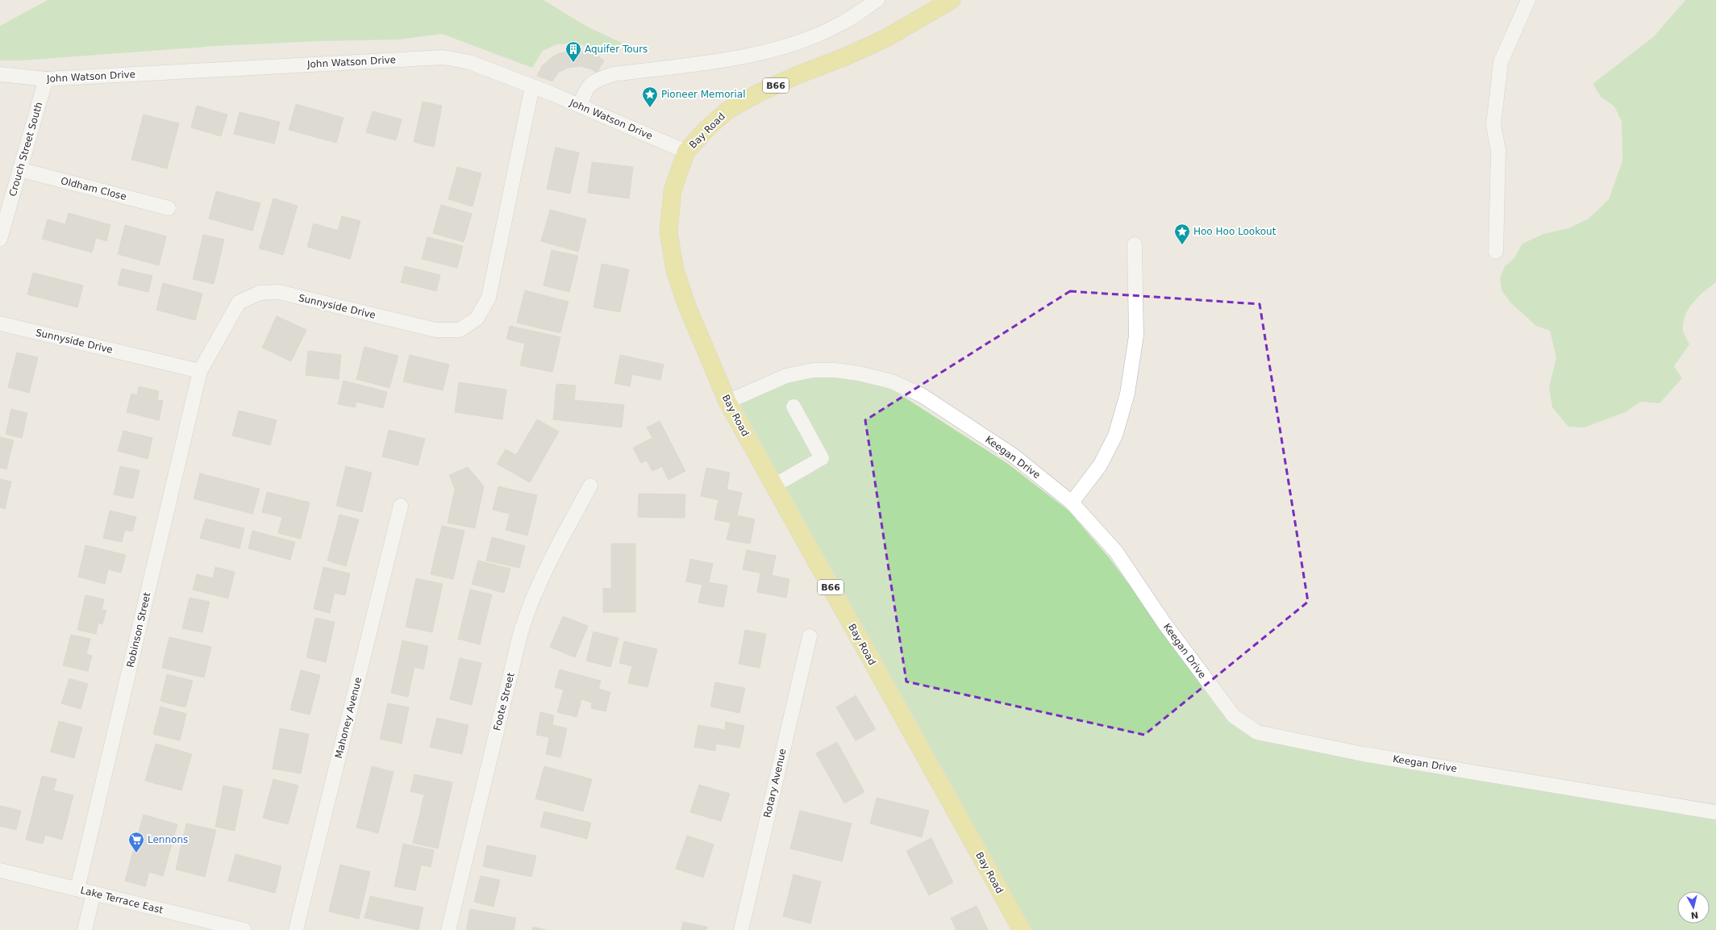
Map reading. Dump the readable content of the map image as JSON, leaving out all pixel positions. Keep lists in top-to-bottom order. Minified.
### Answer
{"streets":{"main road":["B66","Bay Road"],"street":["John Watson Drive","Crouch Street South","Oldham Close","Sunnyside Drive","Keegan Drive","Robinson Street","Foote Street","Mahoney Avenue","Rotary Avenue","Lake Terrace East"]},"crossings":[["John Watson Drive","Bay Road"],["John Watson Drive","Crouch Street South"],["John Watson Drive","Sunnyside Drive"],["Bay Road","Keegan Drive"],["Crouch Street South","Oldham Close"],["Sunnyside Drive","Robinson Street"],["Robinson Street","Lake Terrace East"]],"places":{"building":["Aquifer Tours"],"place":["Pioneer Memorial","Hoo Hoo Lookout"],"supermarket":["Lennons"]},"north":"bottom"}
